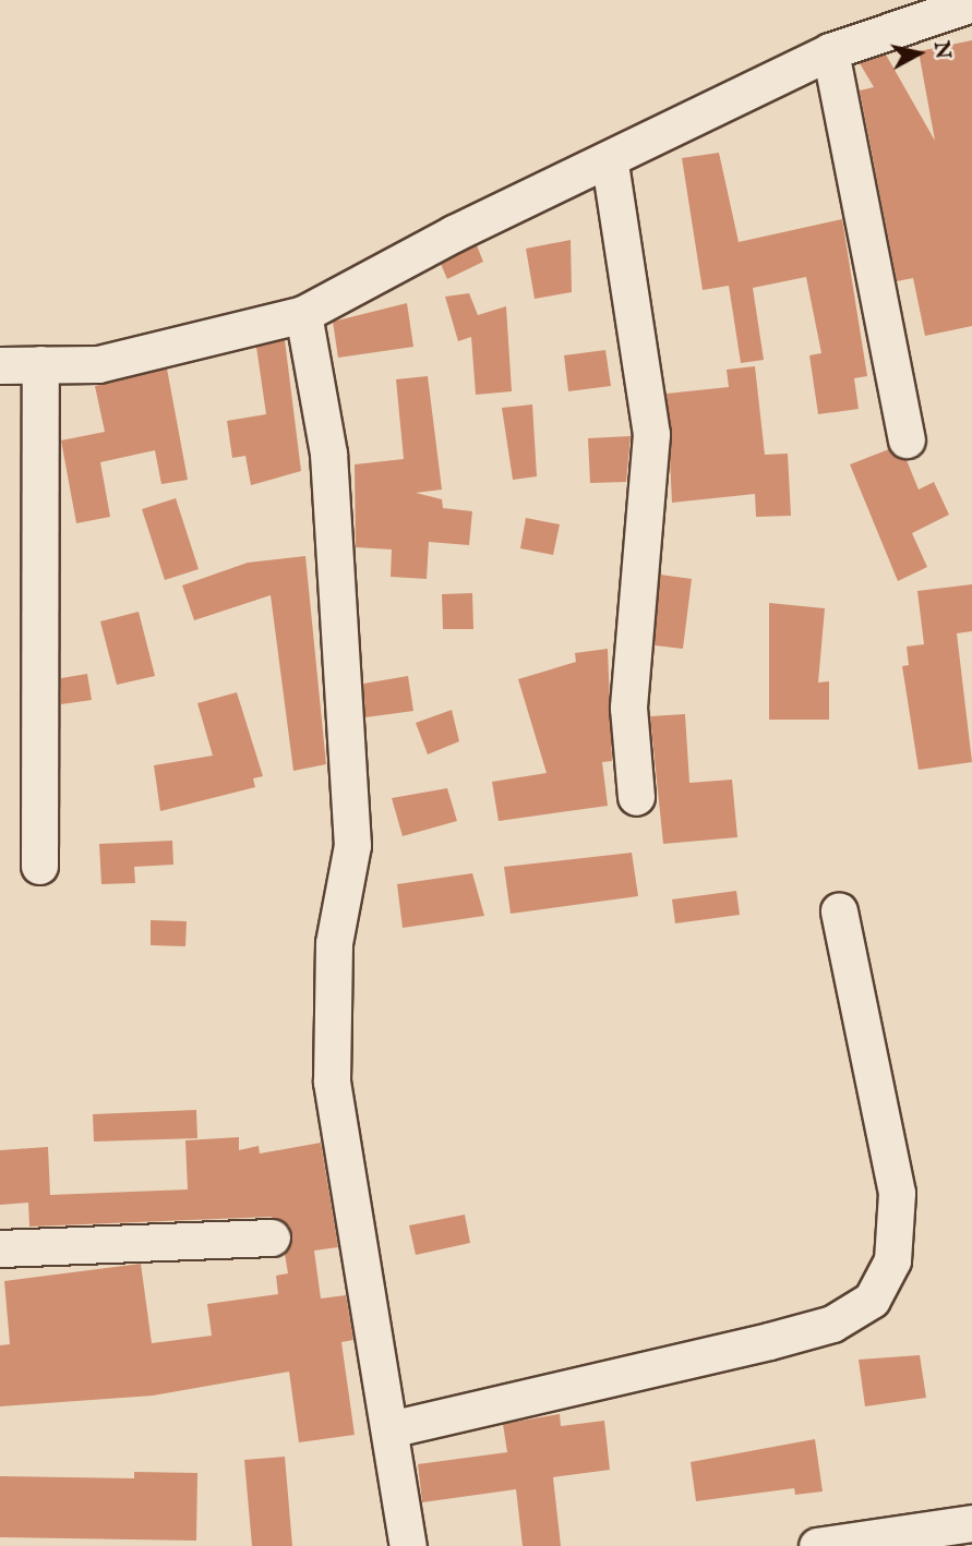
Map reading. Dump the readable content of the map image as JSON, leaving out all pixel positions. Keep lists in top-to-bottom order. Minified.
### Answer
{"north":"right"}
